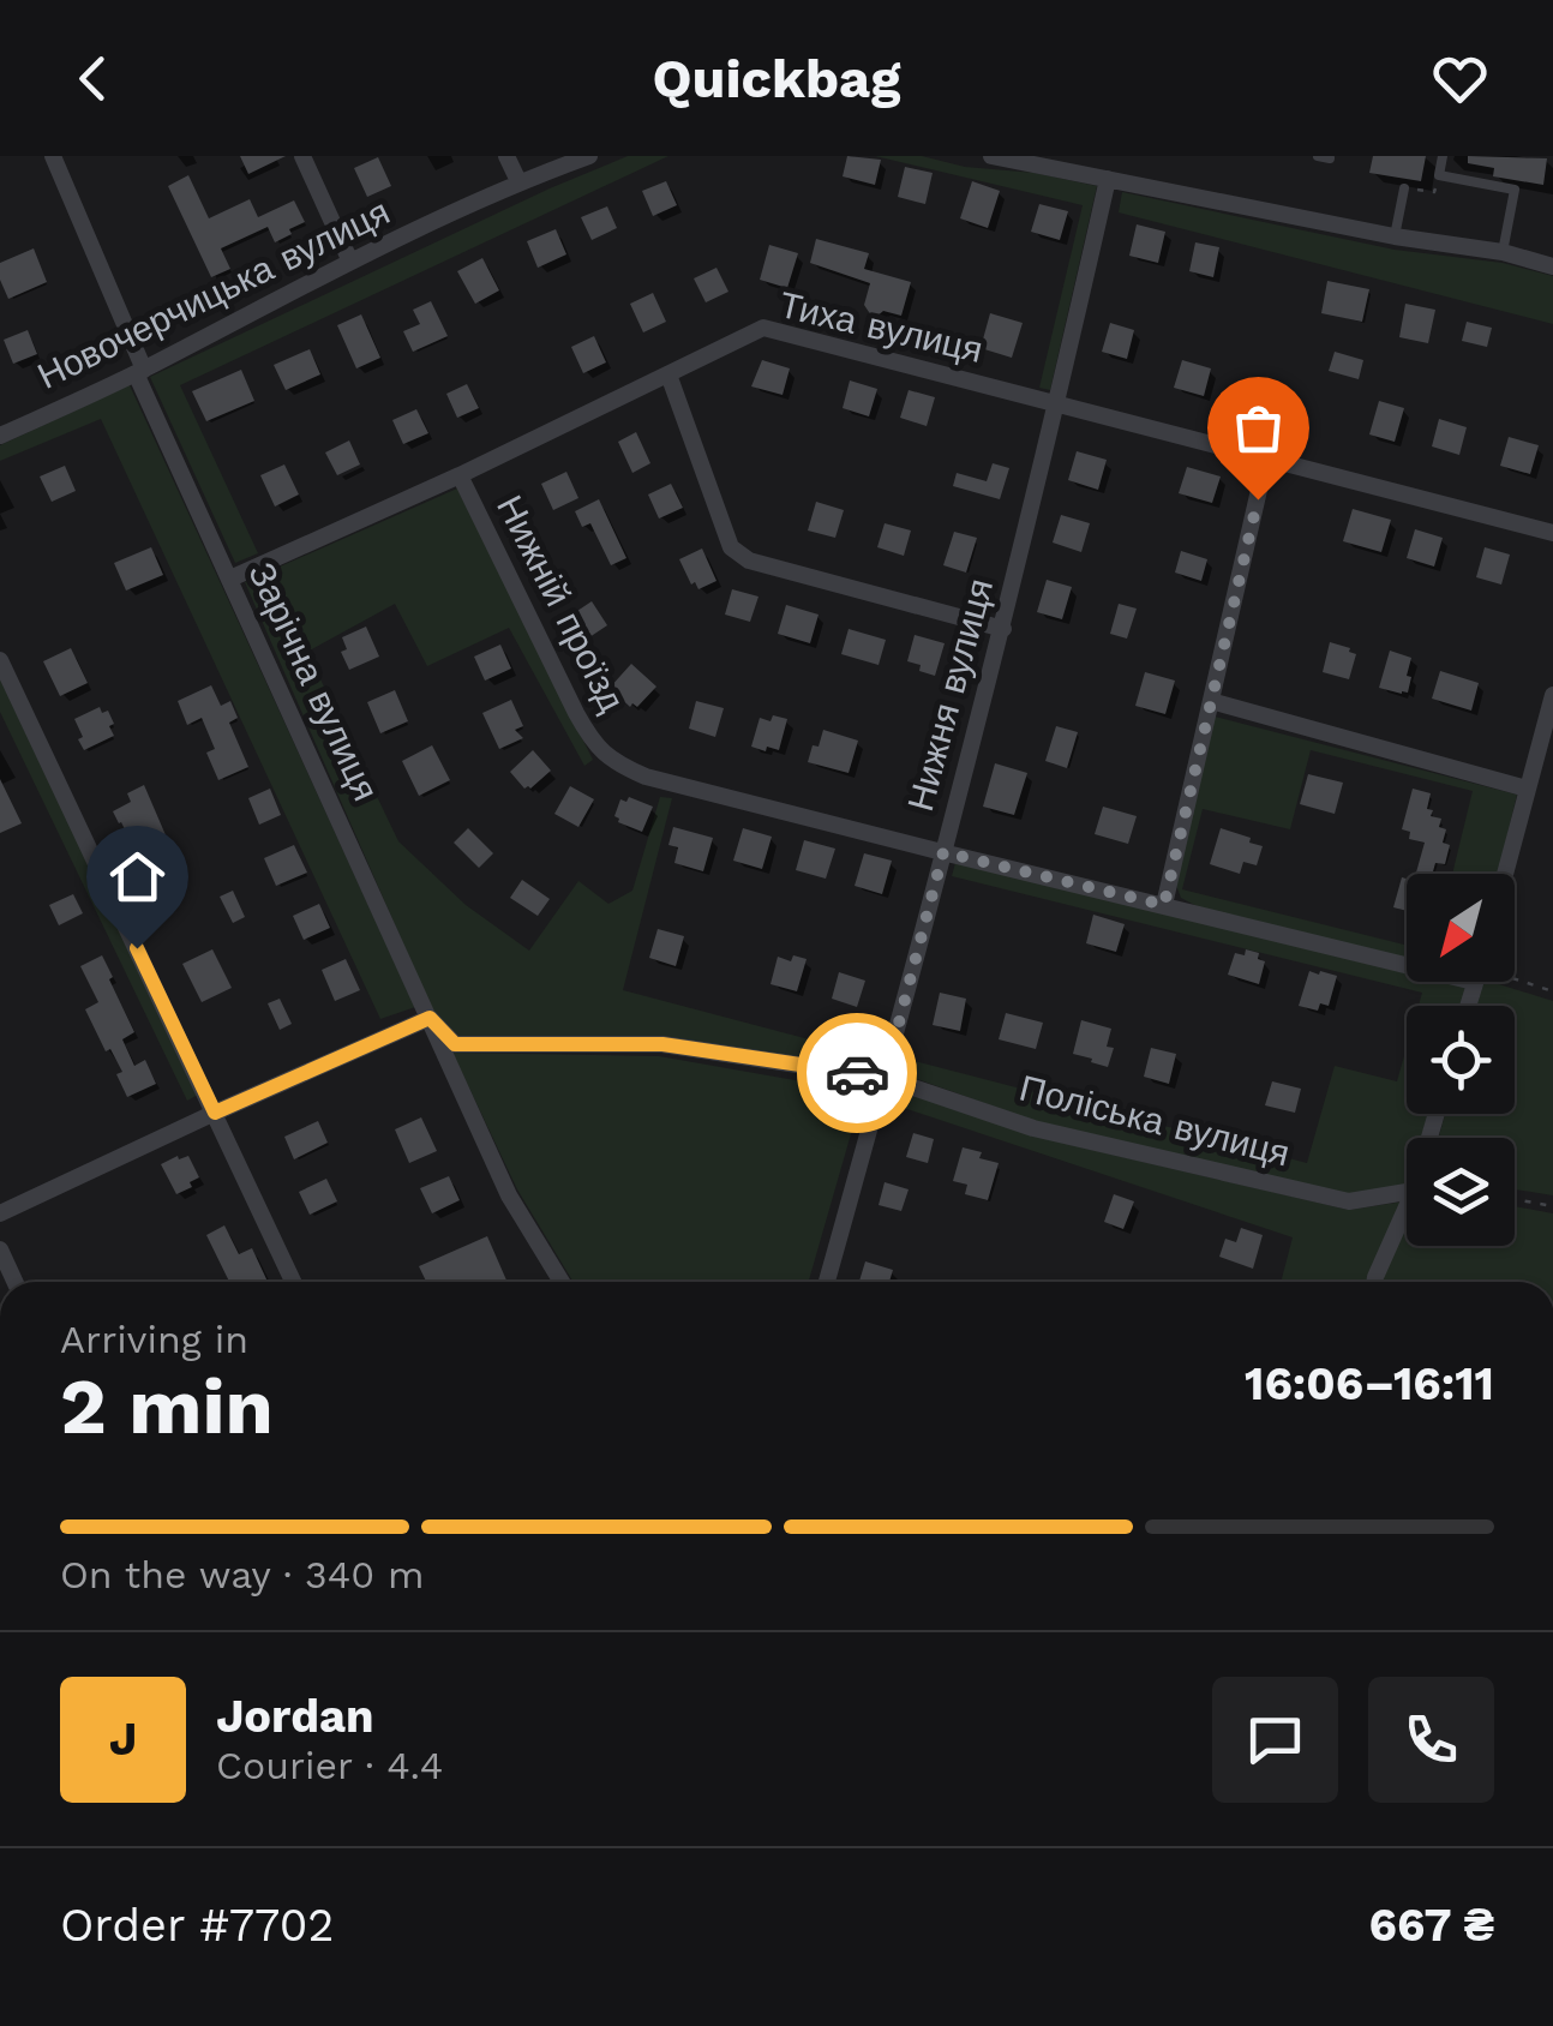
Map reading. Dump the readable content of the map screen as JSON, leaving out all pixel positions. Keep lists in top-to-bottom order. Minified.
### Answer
{"streets":{"street":["Новочерчицька вулиця","Тиха вулиця","Нижній проїзд","Зарічна вулиця","Нижня вулиця","Поліська вулиця"]},"crossings":[["Новочерчицька вулиця","Зарічна вулиця"],["Тиха вулиця","Нижній проїзд"],["Тиха вулиця","Зарічна вулиця"],["Тиха вулиця","Нижня вулиця"],["Нижній проїзд","Нижня вулиця"],["Нижня вулиця","Поліська вулиця"]],"north":"bottom left","page":{"header":"Quickbag","heading":["2 min","Arriving in","16:06–16:11"],"panel":["Jordan","Courier · 4.4","Order #7702","667 ₴"],"bar":"On the way · 340 m","round":"J"}}
